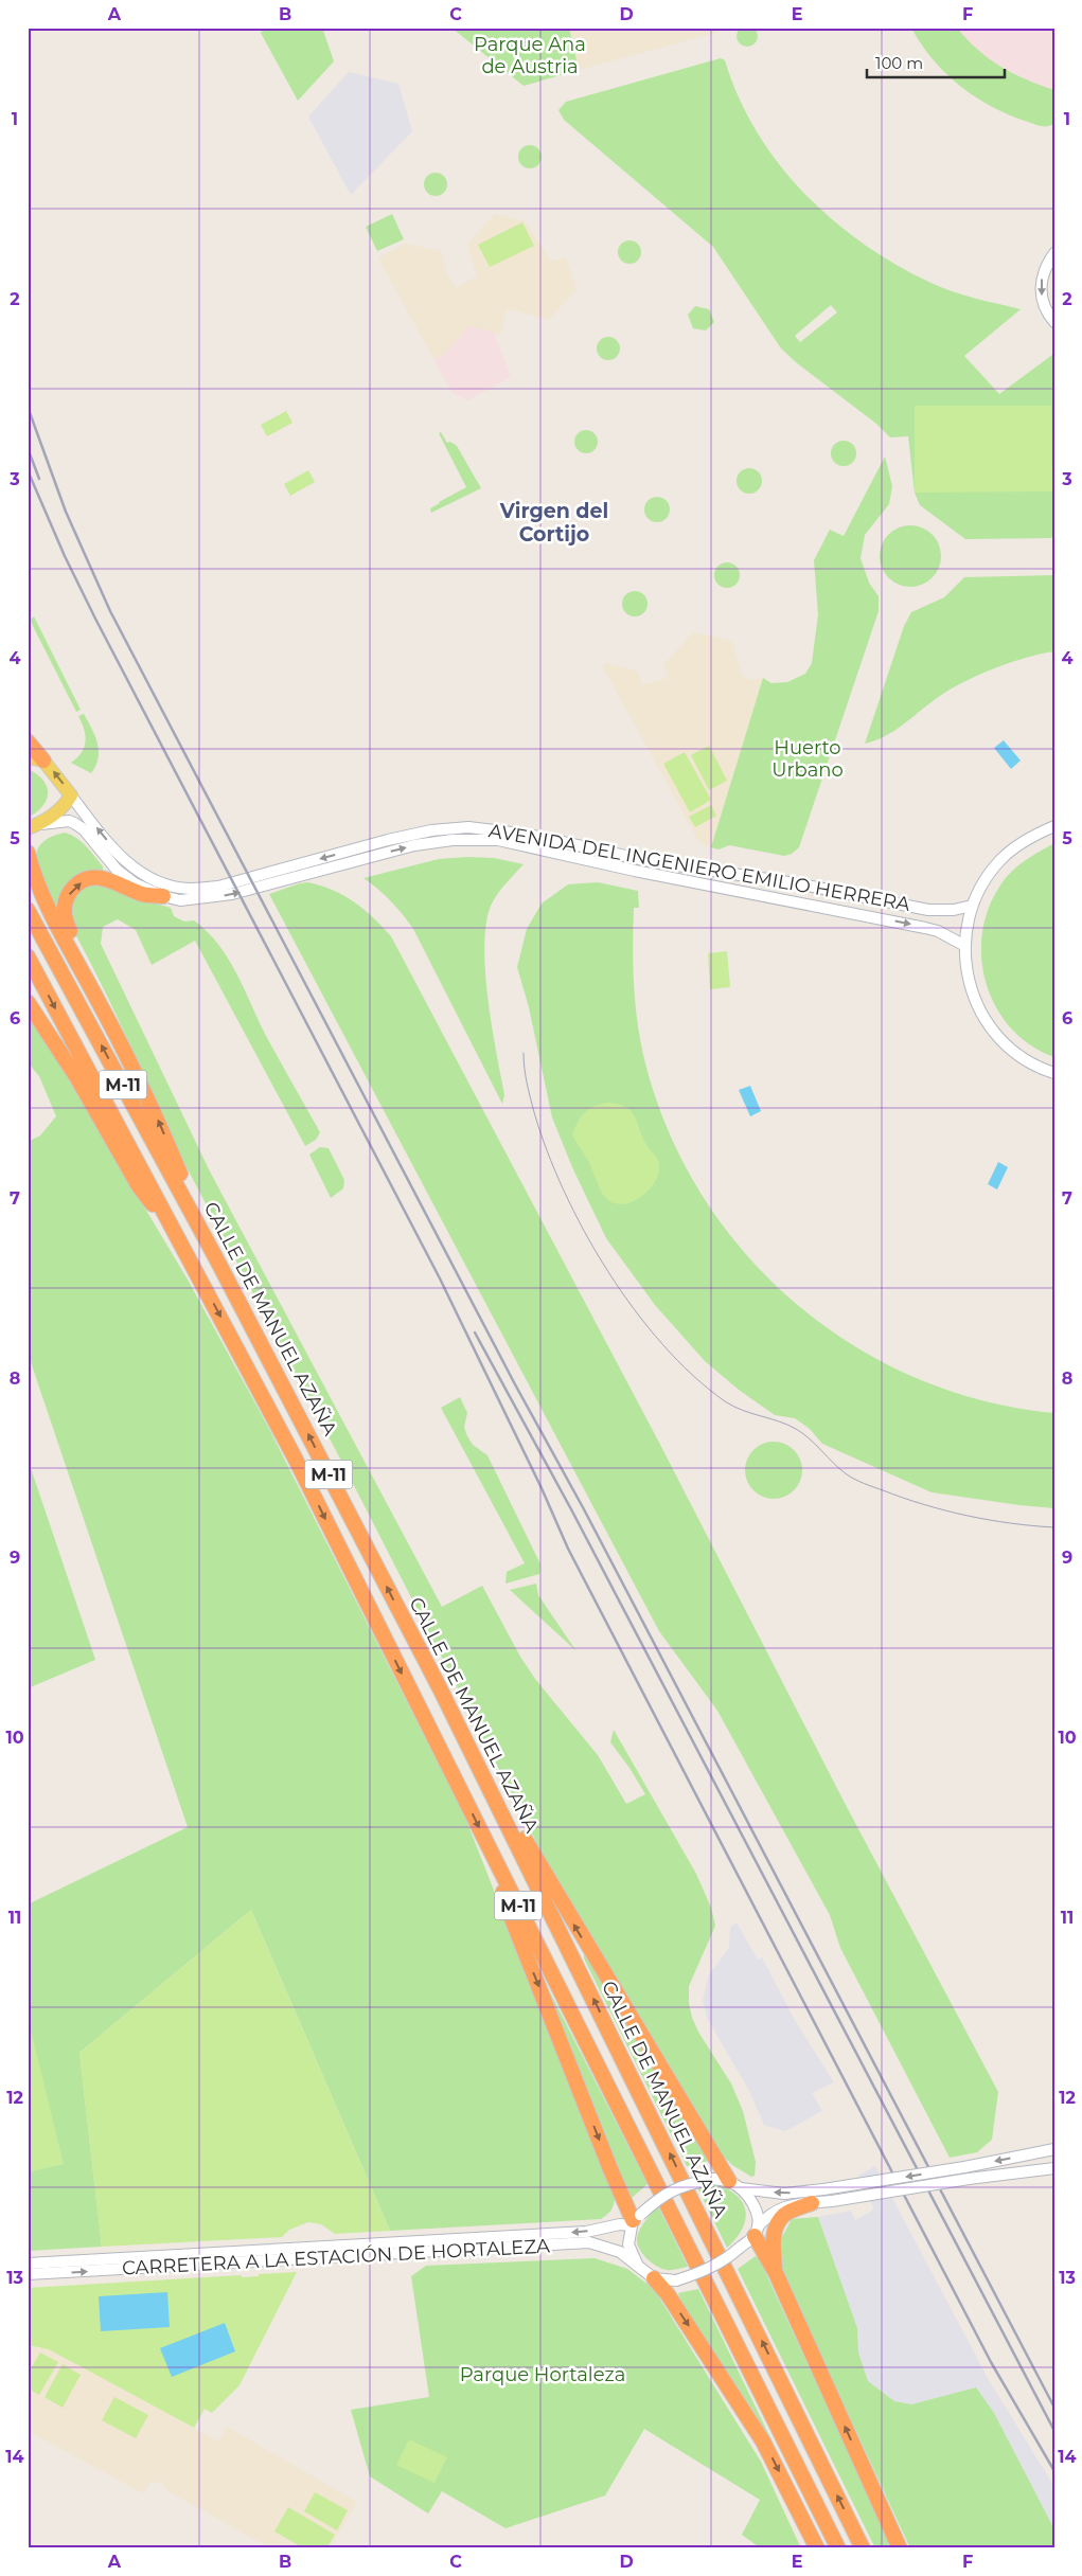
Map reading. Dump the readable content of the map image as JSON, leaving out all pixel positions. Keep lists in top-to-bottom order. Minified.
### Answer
{"streets":{"highway":["M-11","CALLE DE MANUEL AZAÑA"],"main road":["AVENIDA DEL INGENIERO EMILIO HERRERA"],"street":["CARRETERA A LA ESTACIÓN DE HORTALEZA"]},"districts":["Virgen del Cortijo"],"parks":["Parque Ana de Austria","Huerto Urbano","Parque Hortaleza"],"scale_bar":"100 m","grid":{"columns":["A","B","C","D","E","F"],"rows":["1","2","3","4","5","6","7","8","9","10","11","12","13","14"]}}
